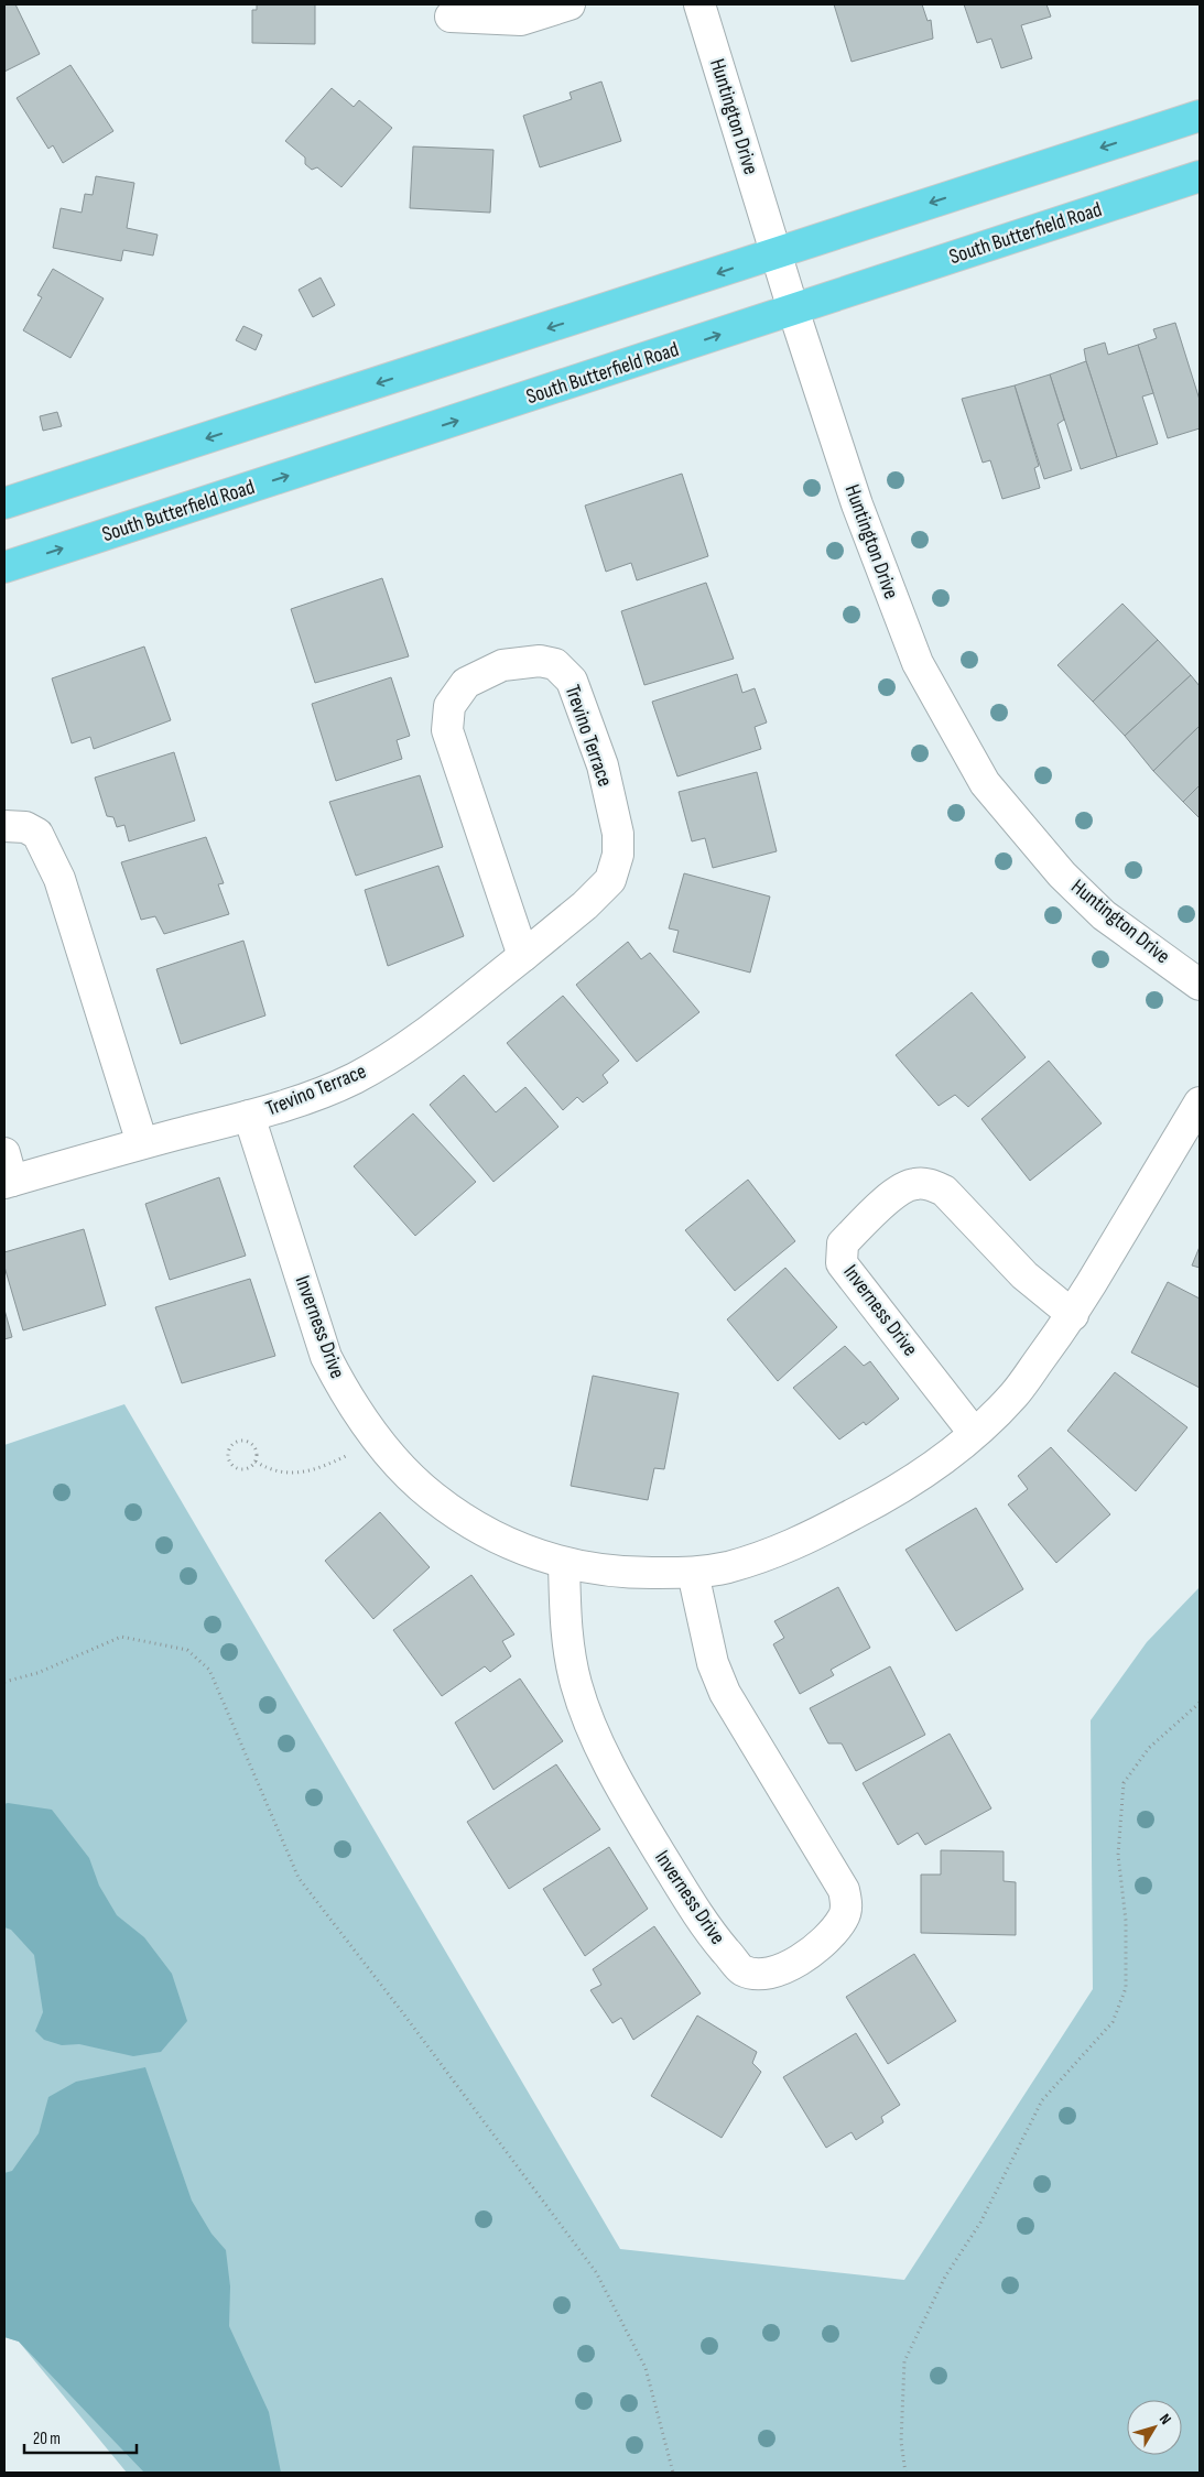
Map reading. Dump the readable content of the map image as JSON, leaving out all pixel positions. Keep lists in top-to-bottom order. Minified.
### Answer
{"streets":{"main road":["South Butterfield Road"],"street":["Huntington Drive","Trevino Terrace","Inverness Drive"]},"crossings":[["Huntington Drive","South Butterfield Road"],["Trevino Terrace","Inverness Drive"]],"scale_bar":"20 m","north":"top right"}
